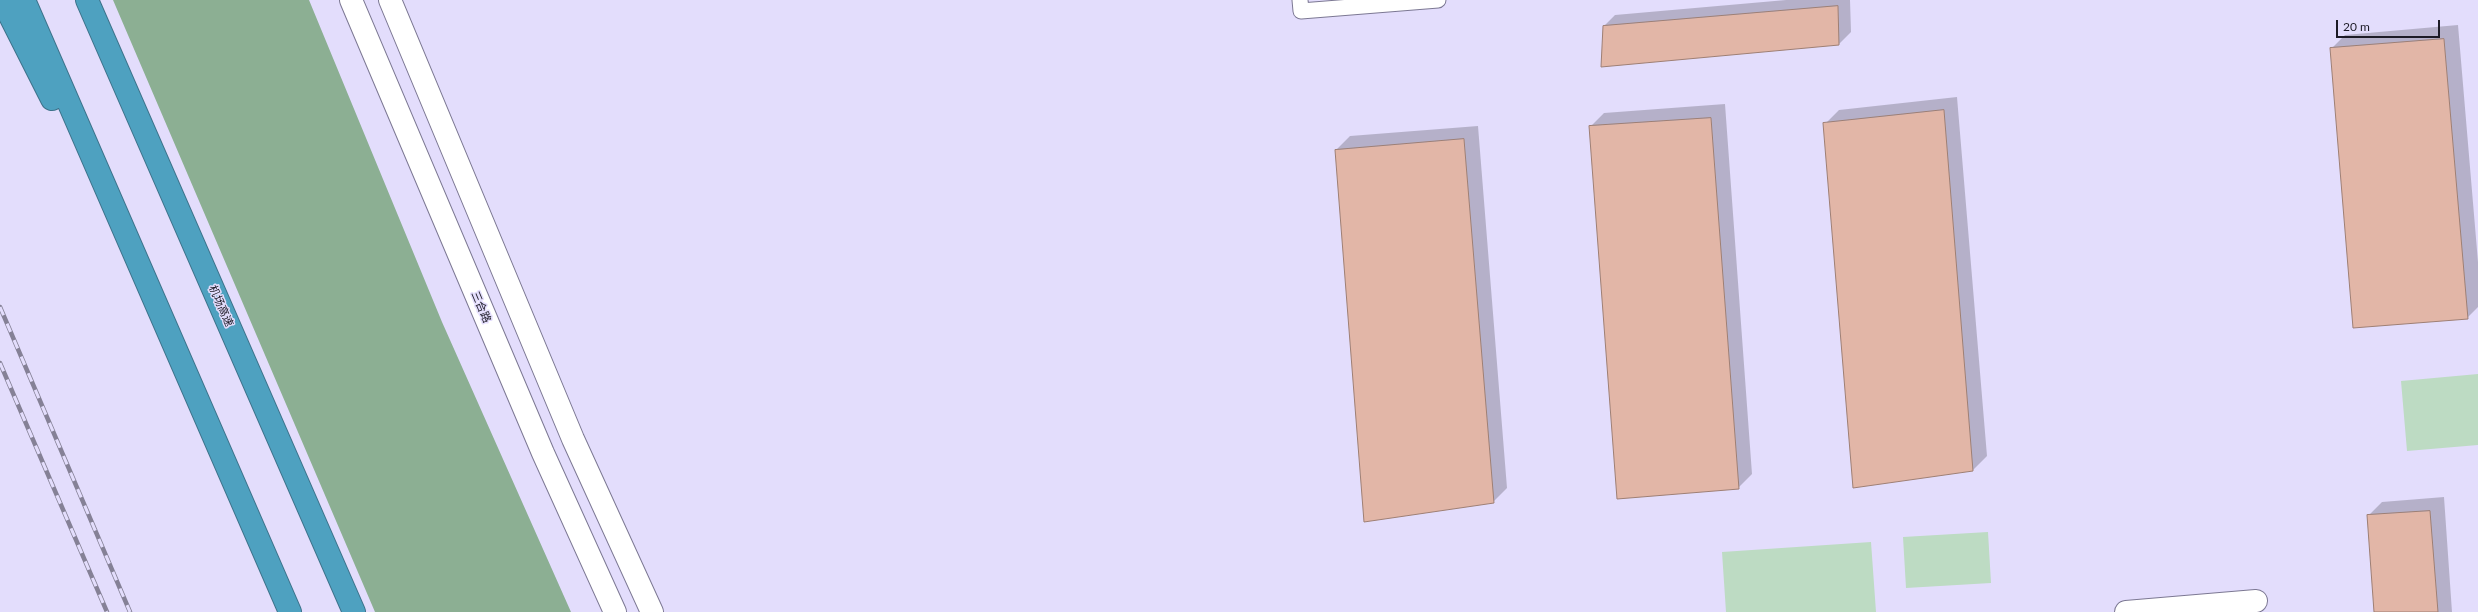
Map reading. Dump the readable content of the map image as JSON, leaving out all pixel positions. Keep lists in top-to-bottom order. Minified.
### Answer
{"streets":{"highway":["机场高速"],"main road":["三合路"]},"scale_bar":"20 m"}
